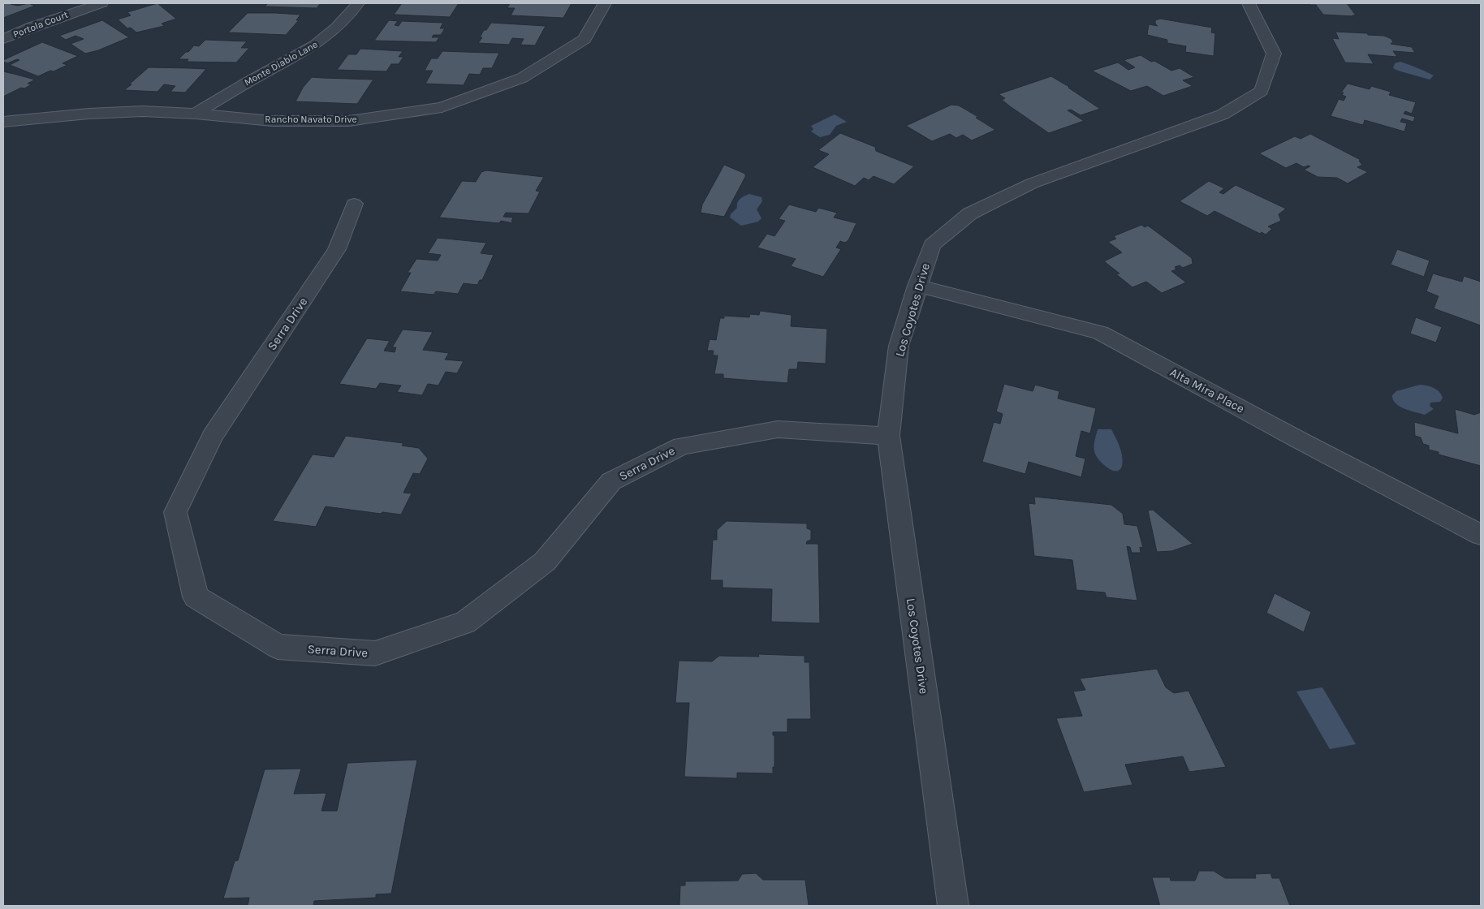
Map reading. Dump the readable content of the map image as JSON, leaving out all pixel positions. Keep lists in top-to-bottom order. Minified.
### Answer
{"streets":{"street":["Portola Court","Monte Diablo Lane","Rancho Navato Drive","Los Coyotes Drive","Serra Drive","Alta Mira Place"]},"crossings":[["Monte Diablo Lane","Rancho Navato Drive"],["Los Coyotes Drive","Serra Drive"],["Los Coyotes Drive","Alta Mira Place"]]}
